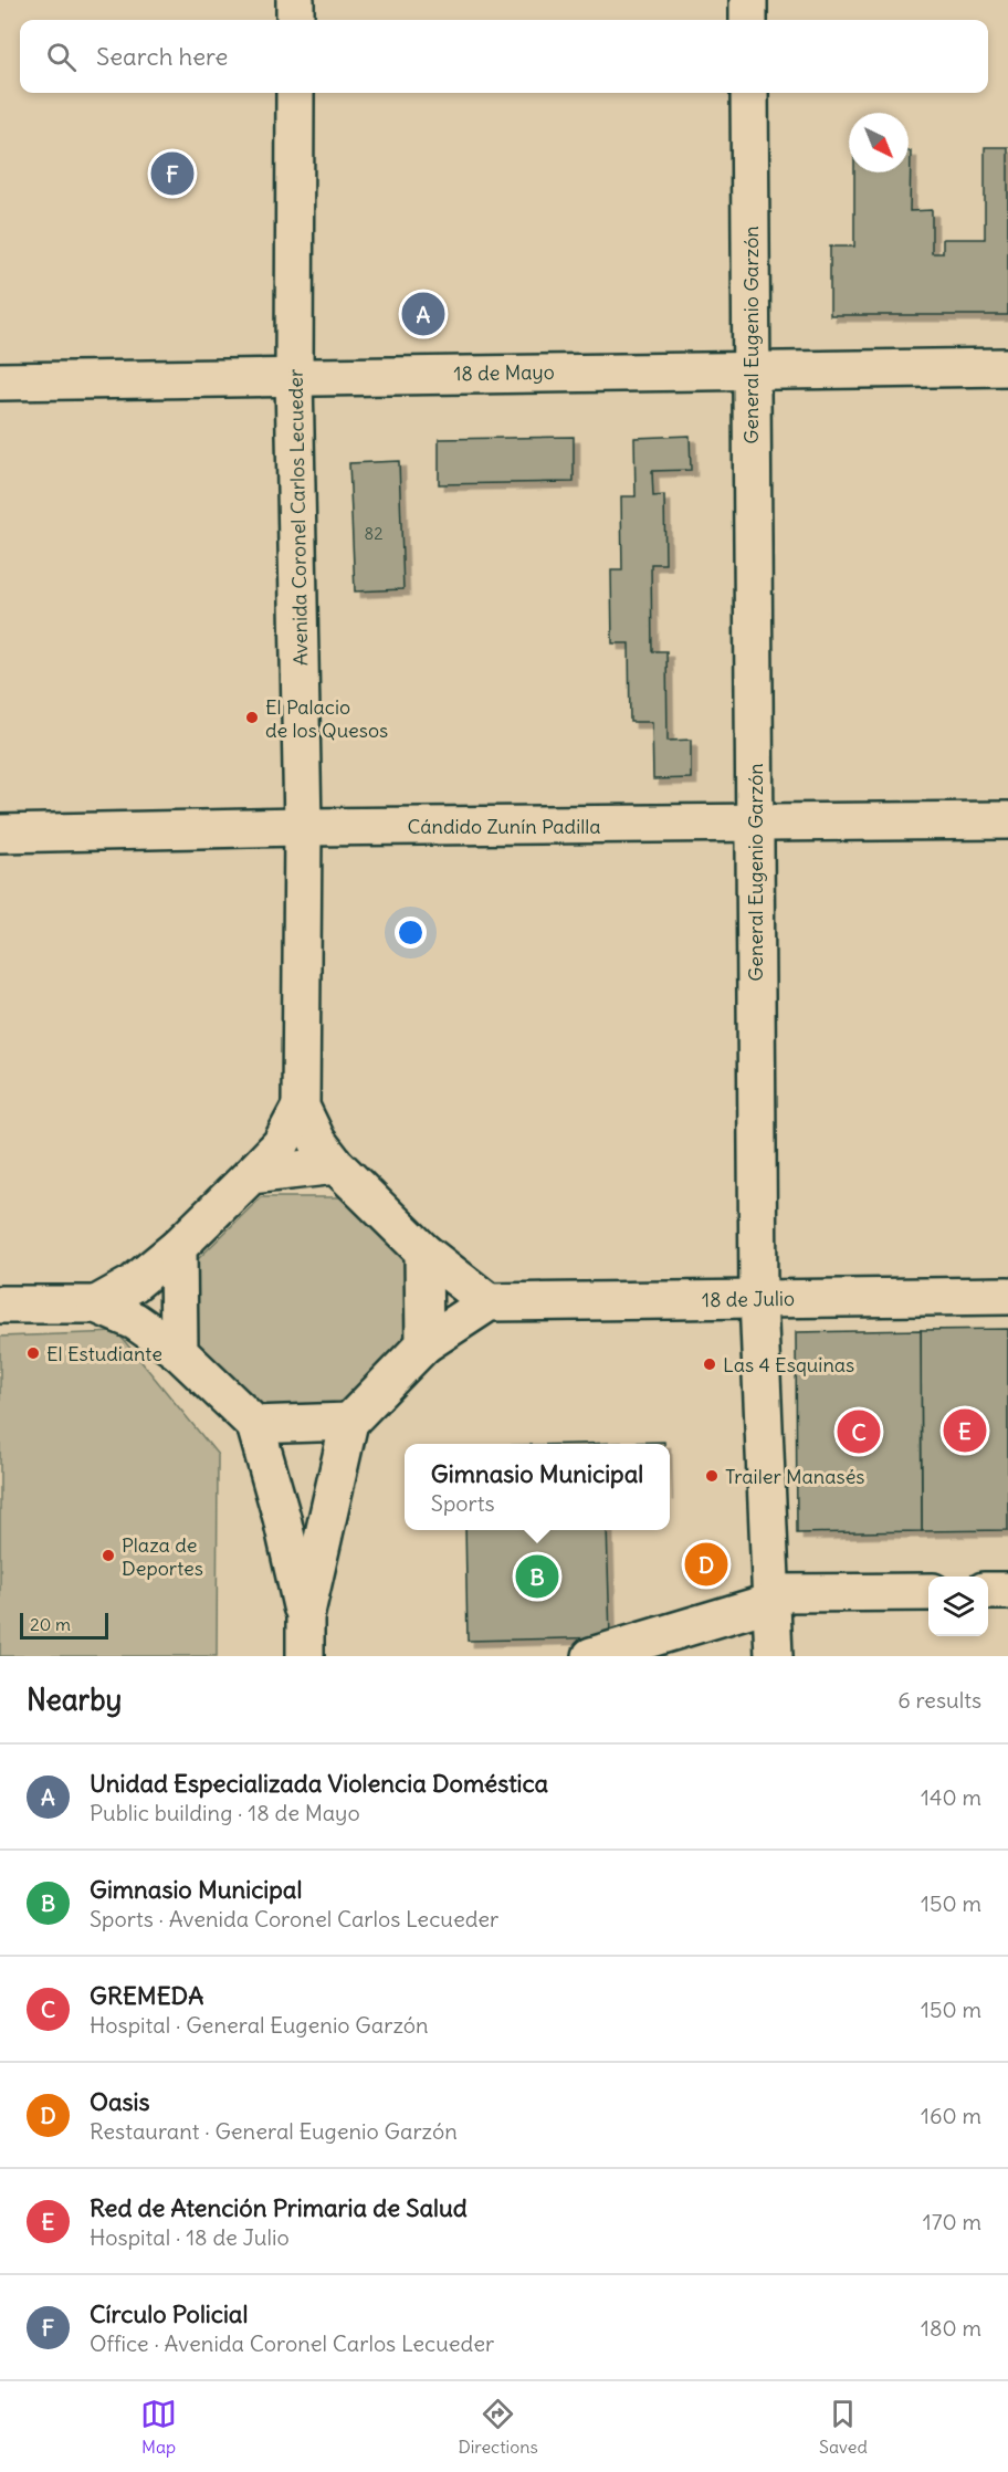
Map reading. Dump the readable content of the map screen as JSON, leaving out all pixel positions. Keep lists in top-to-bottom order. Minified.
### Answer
{"streets":{"street":["General Eugenio Garzón","18 de Mayo","Avenida Coronel Carlos Lecueder","Cándido Zunín Padilla","18 de Julio"]},"crossings":[["General Eugenio Garzón","18 de Mayo"],["General Eugenio Garzón","Cándido Zunín Padilla"],["General Eugenio Garzón","18 de Julio"],["18 de Mayo","Avenida Coronel Carlos Lecueder"],["Avenida Coronel Carlos Lecueder","Cándido Zunín Padilla"]],"places":["El Palacio de los Quesos","El Estudiante","Las 4 Esquinas","Trailer Manasés","Plaza de Deportes"],"house_numbers":["82"],"scale_bar":"20 m","north":"bottom right","page":{"search":"Search here","pins":["F","A","E","C","D","B"],"popup":["Gimnasio Municipal","Sports"],"scale":"20 m","heading":["Nearby","6 results"],"list":[{"mark":"A","name":"Unidad Especializada Violencia Doméstica","note":"Public building · 18 de Mayo","value":"140 m"},{"mark":"B","name":"Gimnasio Municipal","note":"Sports · Avenida Coronel Carlos Lecueder","value":"150 m"},{"mark":"C","name":"GREMEDA","note":"Hospital · General Eugenio Garzón","value":"150 m"},{"mark":"D","name":"Oasis","note":"Restaurant · General Eugenio Garzón","value":"160 m"},{"mark":"E","name":"Red de Atención Primaria de Salud","note":"Hospital · 18 de Julio","value":"170 m"},{"mark":"F","name":"Círculo Policial","note":"Office · Avenida Coronel Carlos Lecueder","value":"180 m"}],"nav":["Map","Directions","Saved"]}}
